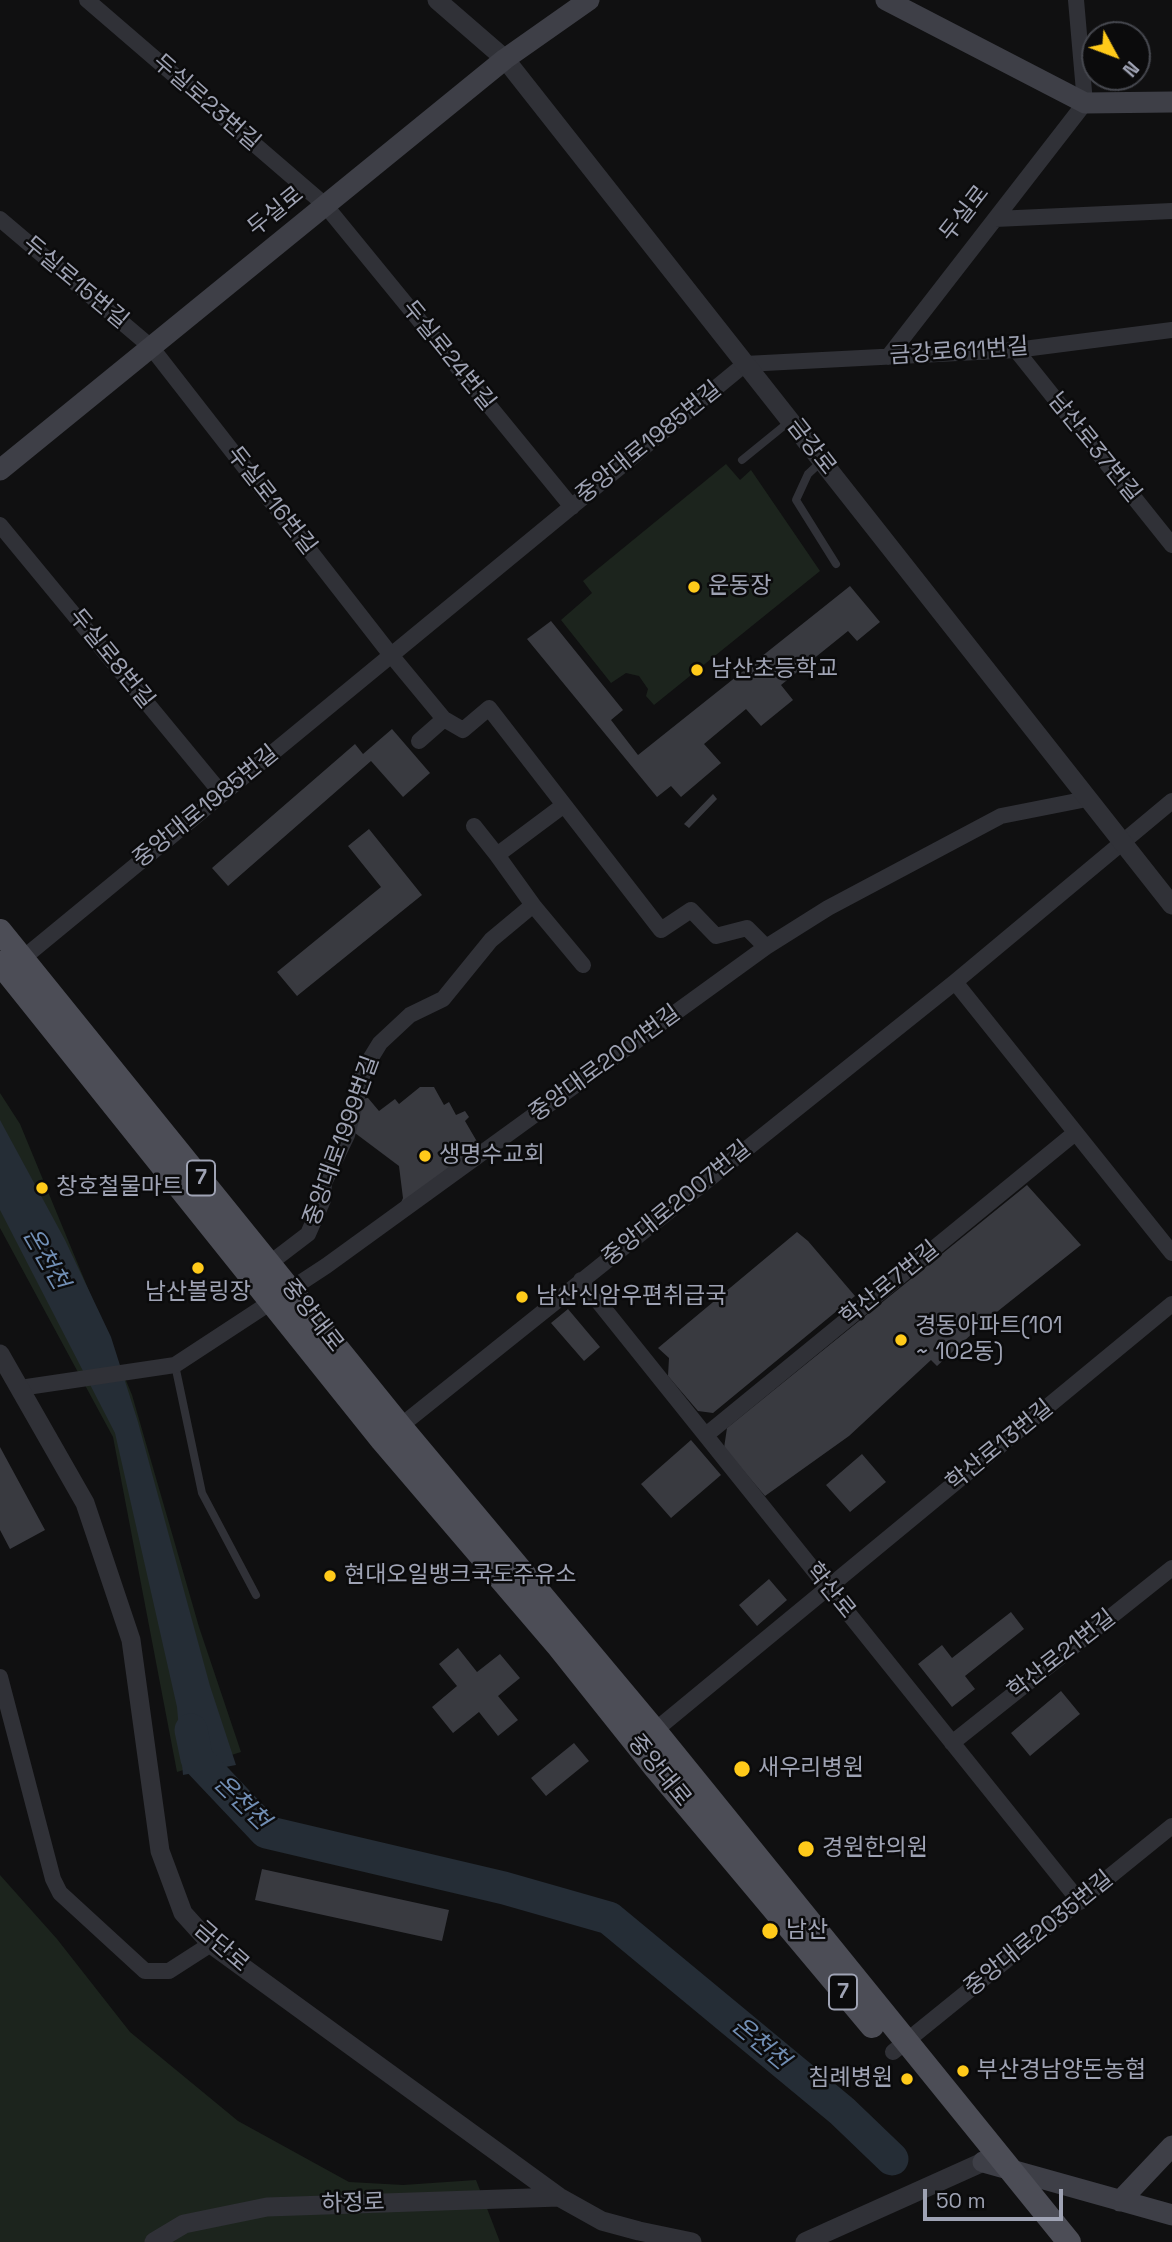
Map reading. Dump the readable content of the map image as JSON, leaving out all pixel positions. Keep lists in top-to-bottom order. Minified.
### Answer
{"streets":{"main road":["두실로","7","중앙대로"],"street":["두실로23번길","두실로15번길","금강로611번길","두실로24번길","중앙대로1985번길","금강로","남산로37번길","두실로16번길","두실로8번길","중앙대로2001번길","중앙대로1999번길","중앙대로2007번길","학산로7번길","학산로13번길","학산로","학산로21번길","중앙대로2035번길","금단로","하정로"]},"crossings":[["두실로23번길","두실로"],["두실로23번길","두실로24번길"],["두실로","두실로15번길"],["두실로","금강로611번길"],["두실로","두실로24번길"],["두실로","금강로"],["두실로","두실로16번길"],["두실로15번길","두실로16번길"],["금강로611번길","중앙대로1985번길"],["금강로611번길","금강로"],["금강로611번길","남산로37번길"],["두실로24번길","중앙대로1985번길"],["중앙대로1985번길","금강로"],["중앙대로1985번길","두실로16번길"],["중앙대로1985번길","두실로8번길"],["중앙대로1985번길","중앙대로"],["금강로","중앙대로2001번길"],["금강로","중앙대로2007번길"],["중앙대로2001번길","중앙대로"],["중앙대로1999번길","중앙대로"],["중앙대로2007번길","중앙대로"],["중앙대로2007번길","학산로"],["학산로7번길","학산로"],["중앙대로","학산로13번길"],["중앙대로","학산로"],["중앙대로","중앙대로2035번길"],["학산로13번길","학산로"],["학산로","학산로21번길"],["학산로","중앙대로2035번길"],["금단로","하정로"]],"water":["온천천"],"places":["운동장","남산초등학교","생명수교회","창호철물마트","남산볼링장","남산신암우편취급국","경동아파트(101 ~ 102동)","현대오일뱅크국도주유소","새우리병원","경원한의원","남산","부산경남양돈농협","침례병원"],"scale_bar":"50 m","north":"bottom right"}
